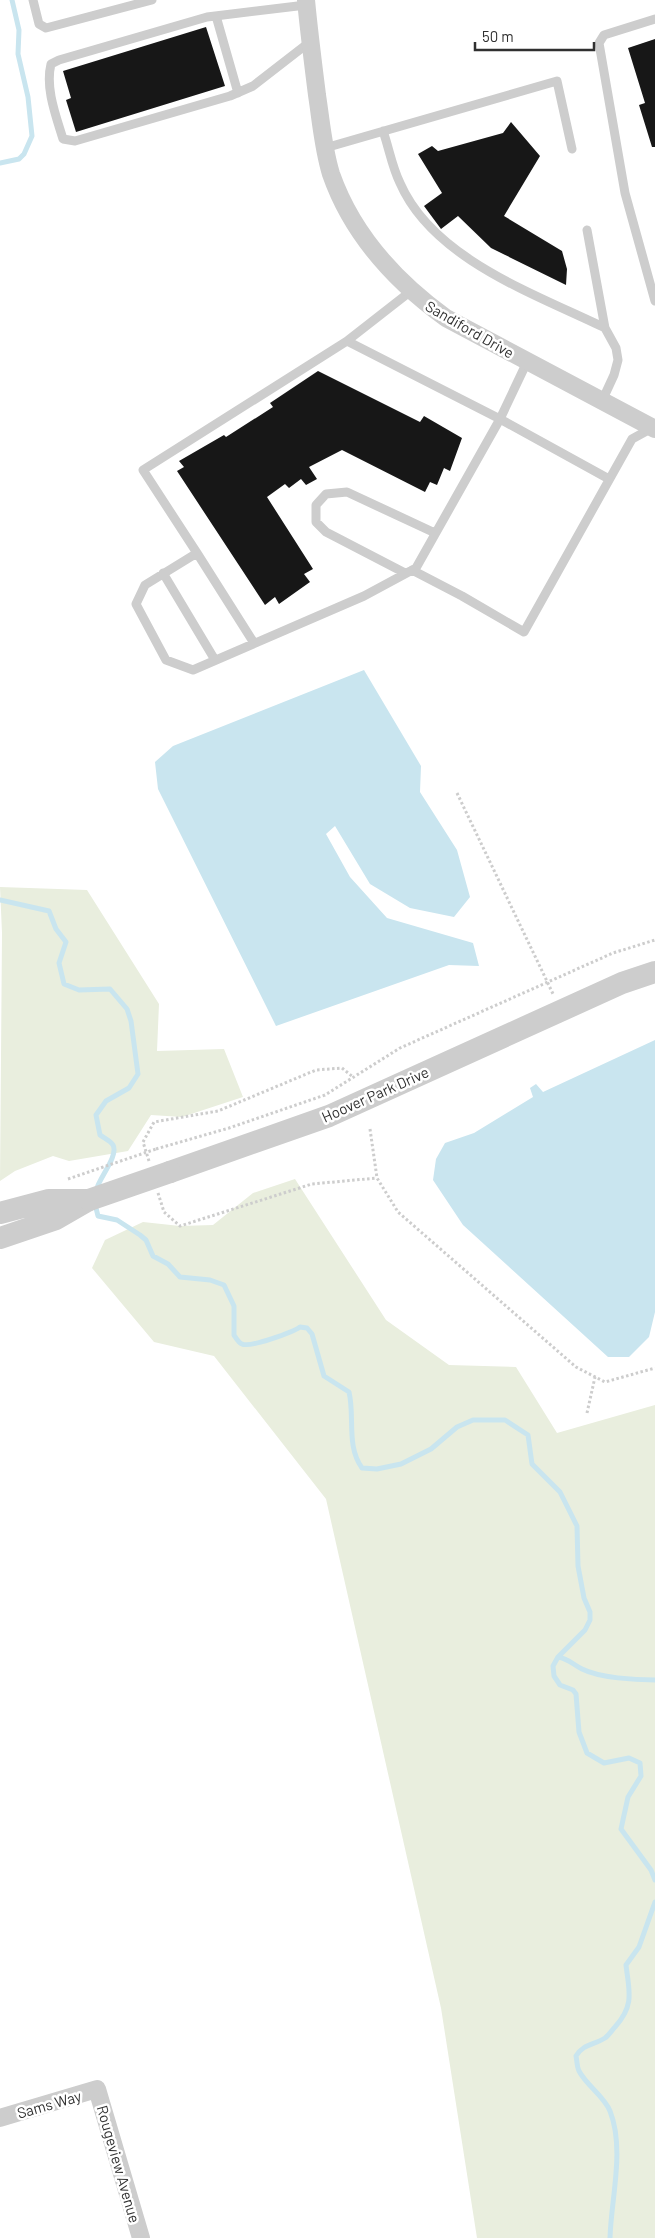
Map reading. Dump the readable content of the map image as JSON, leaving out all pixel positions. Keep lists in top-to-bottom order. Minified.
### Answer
{"streets":{"street":["Sandiford Drive","Hoover Park Drive","Sams Way","Rougeview Avenue"]},"crossings":[["Sams Way","Rougeview Avenue"]],"scale_bar":"50 m"}
